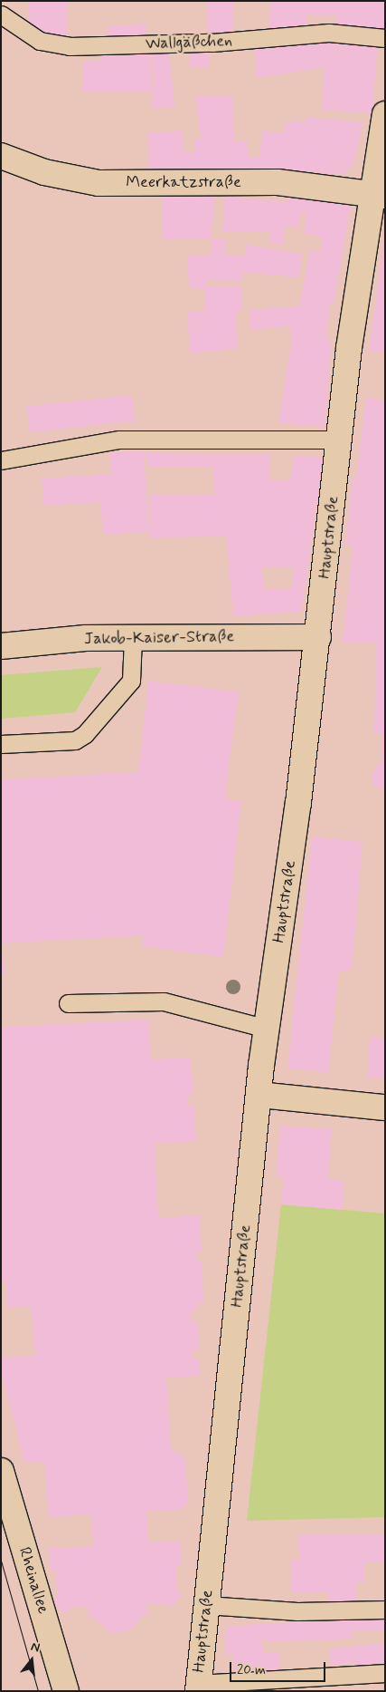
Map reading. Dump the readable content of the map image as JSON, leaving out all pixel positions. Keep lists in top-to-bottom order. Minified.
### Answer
{"streets":{"street":["Meerkatzstraße","Hauptstraße","Jakob-Kaiser-Straße","Rheinallee"],"lane":["Wallgäßchen"]},"crossings":[["Meerkatzstraße","Hauptstraße"],["Hauptstraße","Jakob-Kaiser-Straße"]],"scale_bar":"20 m","north":"top"}
